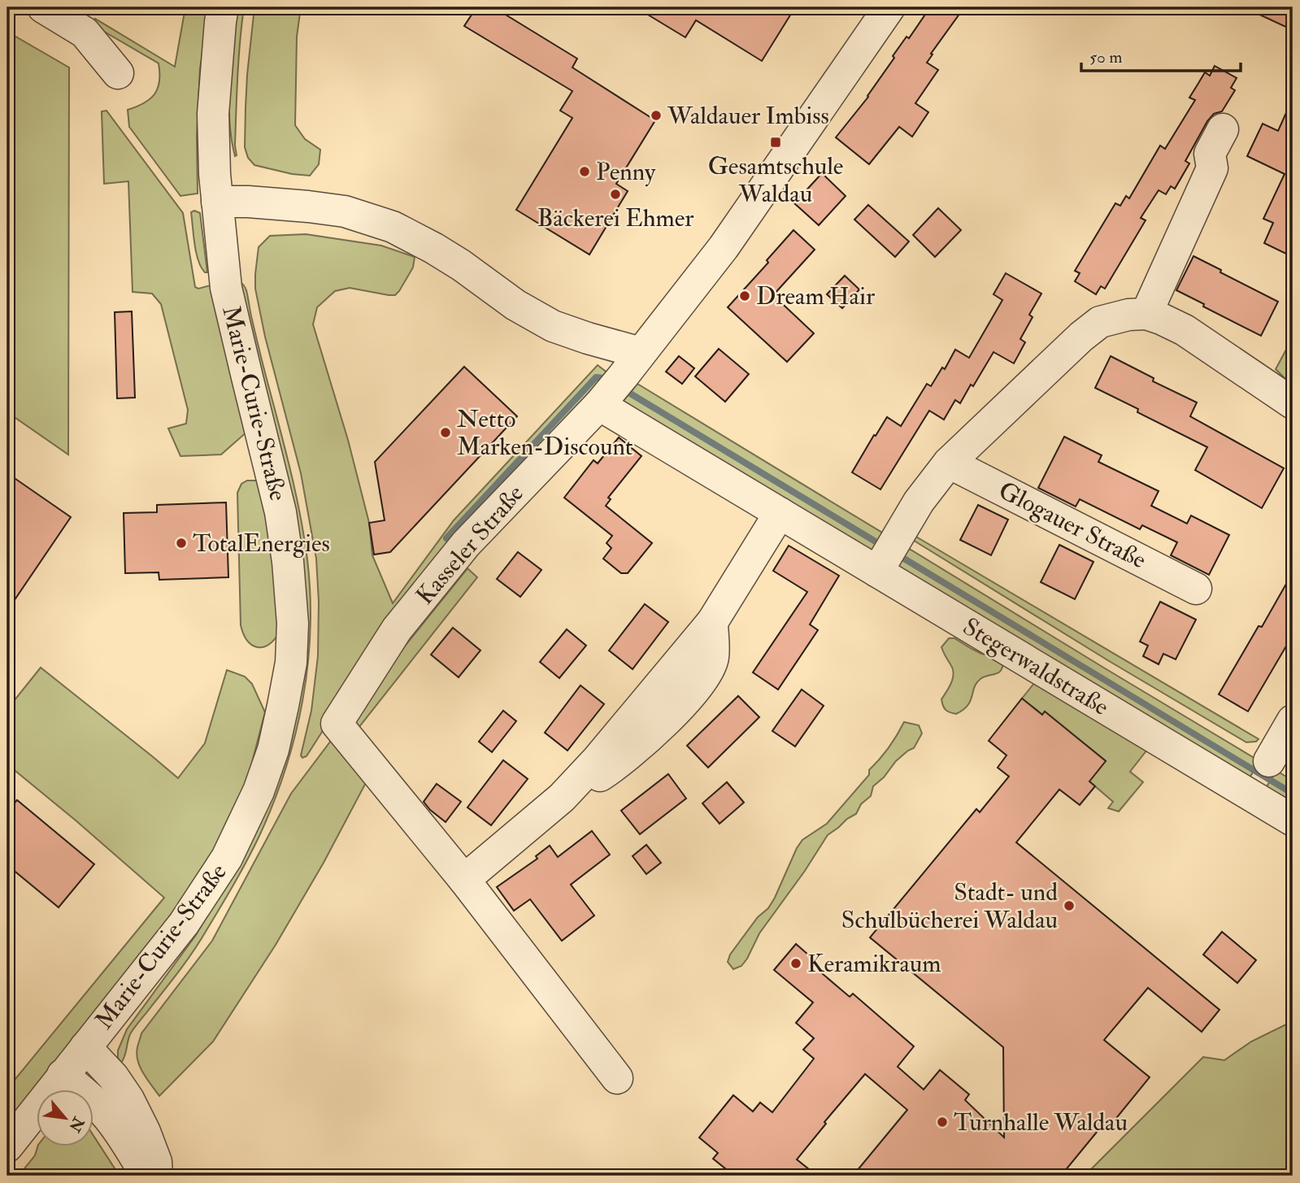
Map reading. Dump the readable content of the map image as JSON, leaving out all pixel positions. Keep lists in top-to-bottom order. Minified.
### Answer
{"streets":{"street":["Marie-Curie-Straße","Glogauer Straße","Kasseler Straße","Stegerwaldstraße"]},"crossings":[["Kasseler Straße","Stegerwaldstraße"]],"places":{"other":["Waldauer Imbiss","Penny","Bäckerei Ehmer","Dream Hair","Netto Marken-Discount","TotalEnergies","Stadt- und Schulbücherei Waldau","Keramikraum","Turnhalle Waldau"],"transit":["Gesamtschule Waldau"]},"scale_bar":"50 m","north":"bottom right"}
